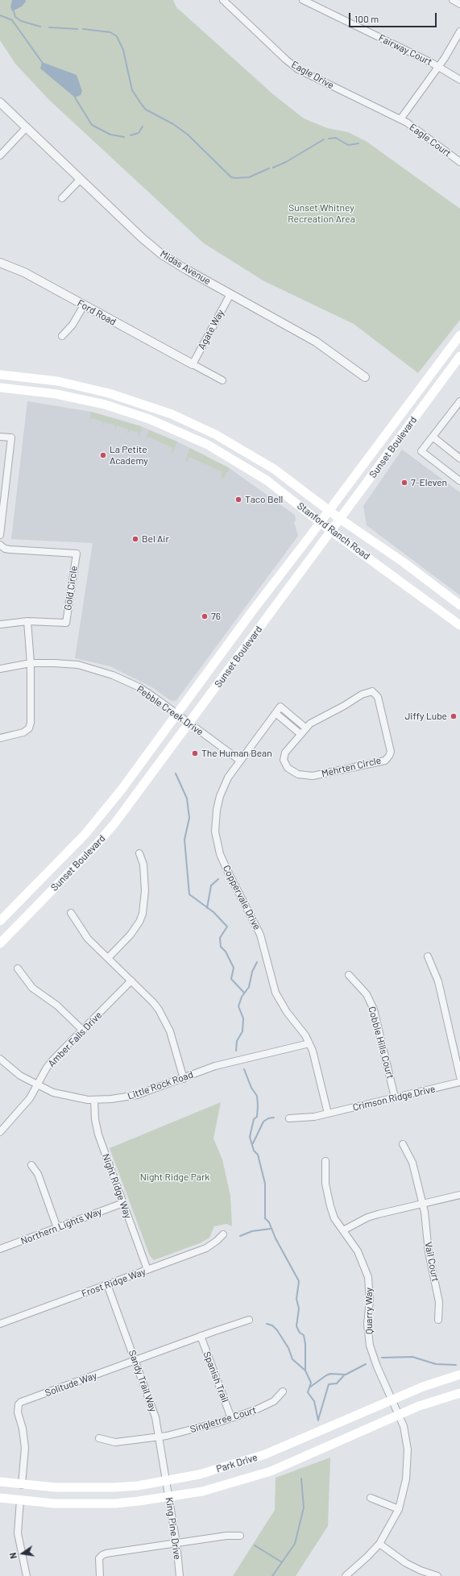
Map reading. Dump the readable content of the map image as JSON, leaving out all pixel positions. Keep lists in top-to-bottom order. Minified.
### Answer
{"streets":{"main road":["Sunset Boulevard","Stanford Ranch Road","Park Drive"],"street":["Fairway Court","Eagle Drive","Eagle Court","Midas Avenue","Ford Road","Agate Way","Gold Circle","Pebble Creek Drive","Mehrten Circle","Coppervale Drive","Amber Falls Drive","Cobble Hills Court","Little Rock Road","Crimson Ridge Drive","Night Ridge Way","Northern Lights Way","Vail Court","Frost Ridge Way","Quarry Way","Spanish Trail","Sandy Trail Way","Solitude Way","Singletree Court","King Pine Drive"]},"crossings":[["Eagle Drive","Eagle Court"],["Midas Avenue","Agate Way"],["Ford Road","Agate Way"],["Sunset Boulevard","Stanford Ranch Road"],["Sunset Boulevard","Pebble Creek Drive"],["Pebble Creek Drive","Coppervale Drive"],["Coppervale Drive","Little Rock Road"],["Coppervale Drive","Crimson Ridge Drive"],["Amber Falls Drive","Little Rock Road"],["Cobble Hills Court","Crimson Ridge Drive"],["Little Rock Road","Night Ridge Way"],["Night Ridge Way","Northern Lights Way"],["Night Ridge Way","Frost Ridge Way"],["Frost Ridge Way","Sandy Trail Way"],["Quarry Way","Park Drive"],["Spanish Trail","Solitude Way"],["Spanish Trail","Singletree Court"],["Sandy Trail Way","Solitude Way"],["Sandy Trail Way","Singletree Court"],["Sandy Trail Way","Park Drive"],["Sandy Trail Way","King Pine Drive"],["Solitude Way","Park Drive"],["Park Drive","King Pine Drive"]],"parks":["Sunset Whitney Recreation Area","Night Ridge Park"],"places":["La Petite Academy","7-Eleven","Taco Bell","Bel Air","76","Jiffy Lube","The Human Bean"],"scale_bar":"100 m","north":"left"}
